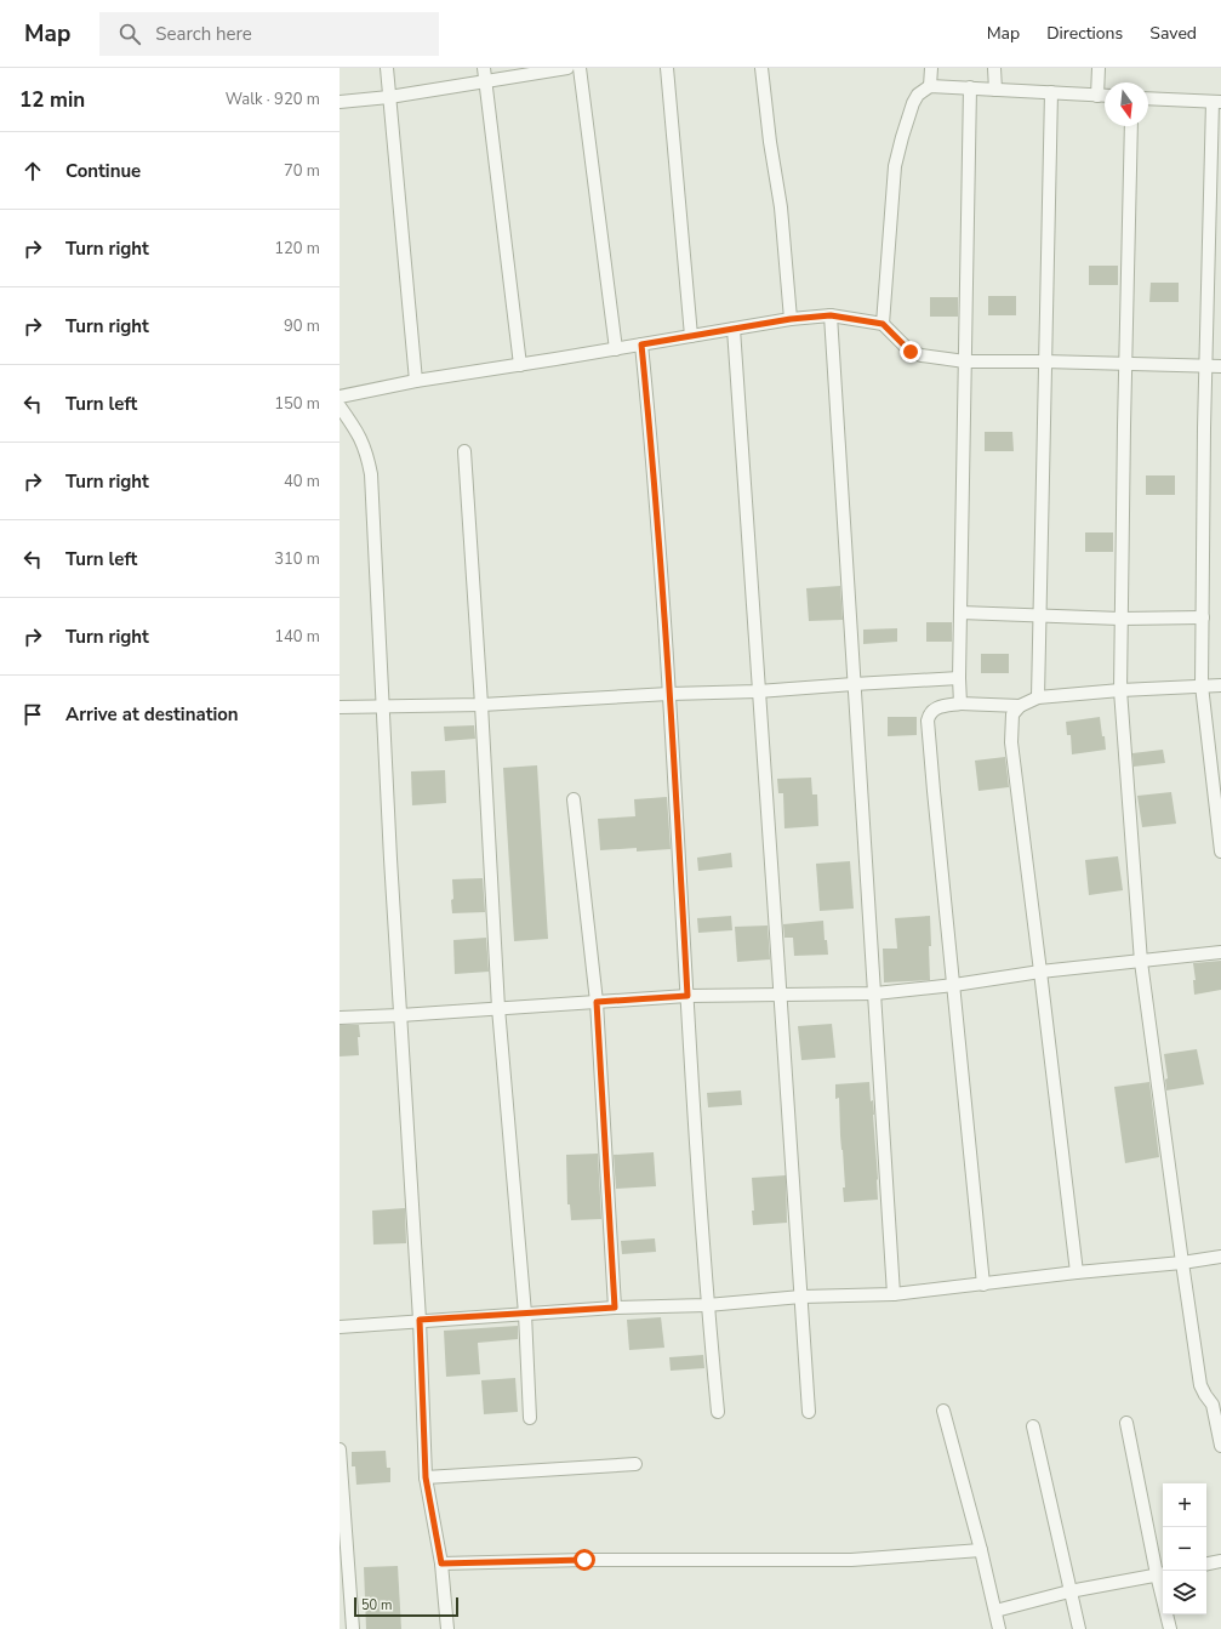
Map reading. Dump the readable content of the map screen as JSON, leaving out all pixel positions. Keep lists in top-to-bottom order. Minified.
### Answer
{"scale_bar":"50 m","north":"bottom","page":{"header":"Map","search":"Search here","nav":["Map","Directions","Saved"],"heading":["12 min","Walk · 920 m"],"list":[["Continue","70 m"],["Turn right","120 m"],["Turn right","90 m"],["Turn left","150 m"],["Turn right","40 m"],["Turn left","310 m"],["Turn right","140 m"],"Arrive at destination"],"map_buttons":["+","−"],"scale":"50 m"}}
